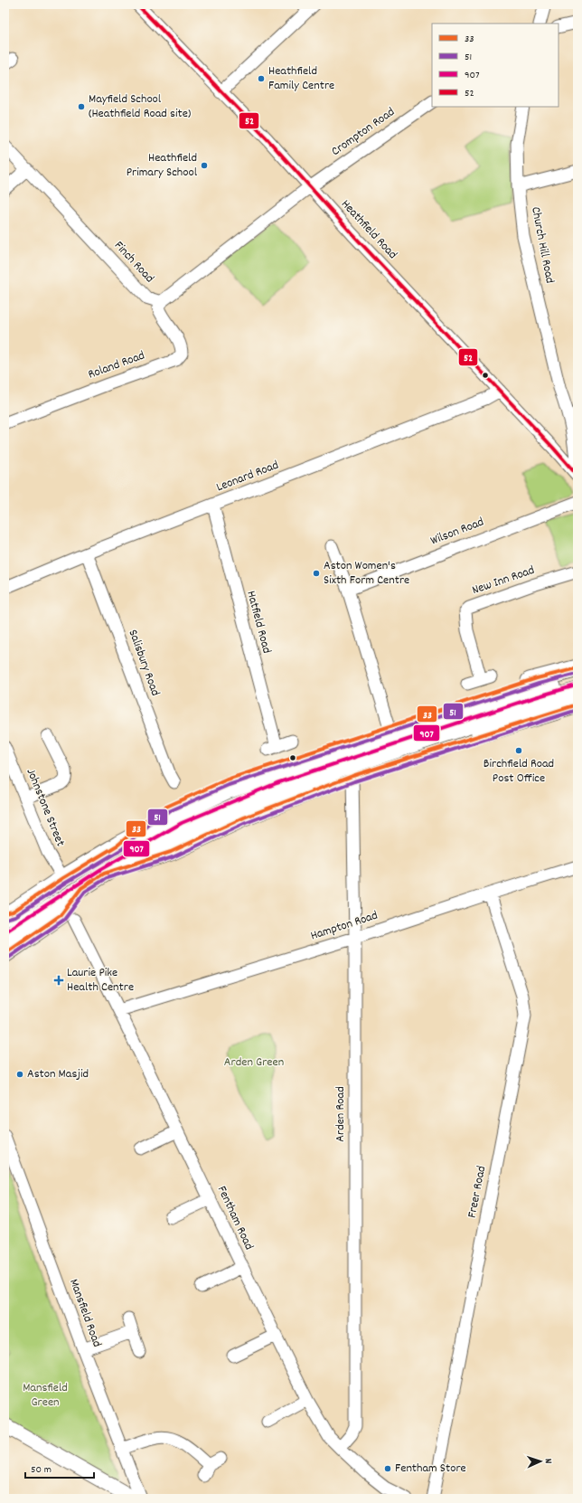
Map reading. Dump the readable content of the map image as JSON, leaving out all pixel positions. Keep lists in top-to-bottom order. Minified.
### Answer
{"streets":{"street":["Crompton Road","Heathfield Road","Church Hill Road","Finch Road","Roland Road","Leonard Road","Wilson Road","New Inn Road","Hatfield Road","Salisbury Road","Johnstone Street","Hampton Road","Arden Road","Freer Road","Fentham Road","Mansfield Road"]},"crossings":[["Crompton Road","Heathfield Road"],["Heathfield Road","Leonard Road"],["Finch Road","Roland Road"],["Leonard Road","Hatfield Road"],["Leonard Road","Salisbury Road"],["Hampton Road","Arden Road"],["Hampton Road","Freer Road"],["Hampton Road","Fentham Road"],["Arden Road","Fentham Road"]],"parks":["Arden Green","Mansfield Green"],"places":{"other":["Heathfield Family Centre","Mayfield School (Heathfield Road site)","Heathfield Primary School","Aston Women's Sixth Form Centre","Birchfield Road Post Office","Aston Masjid","Fentham Store"],"health":["Laurie Pike Health Centre"]},"lines":["transit line 52","transit line 33","transit line 51","transit line 907"],"legend":["33","51","907","52"],"scale_bar":"50 m","north":"right"}
